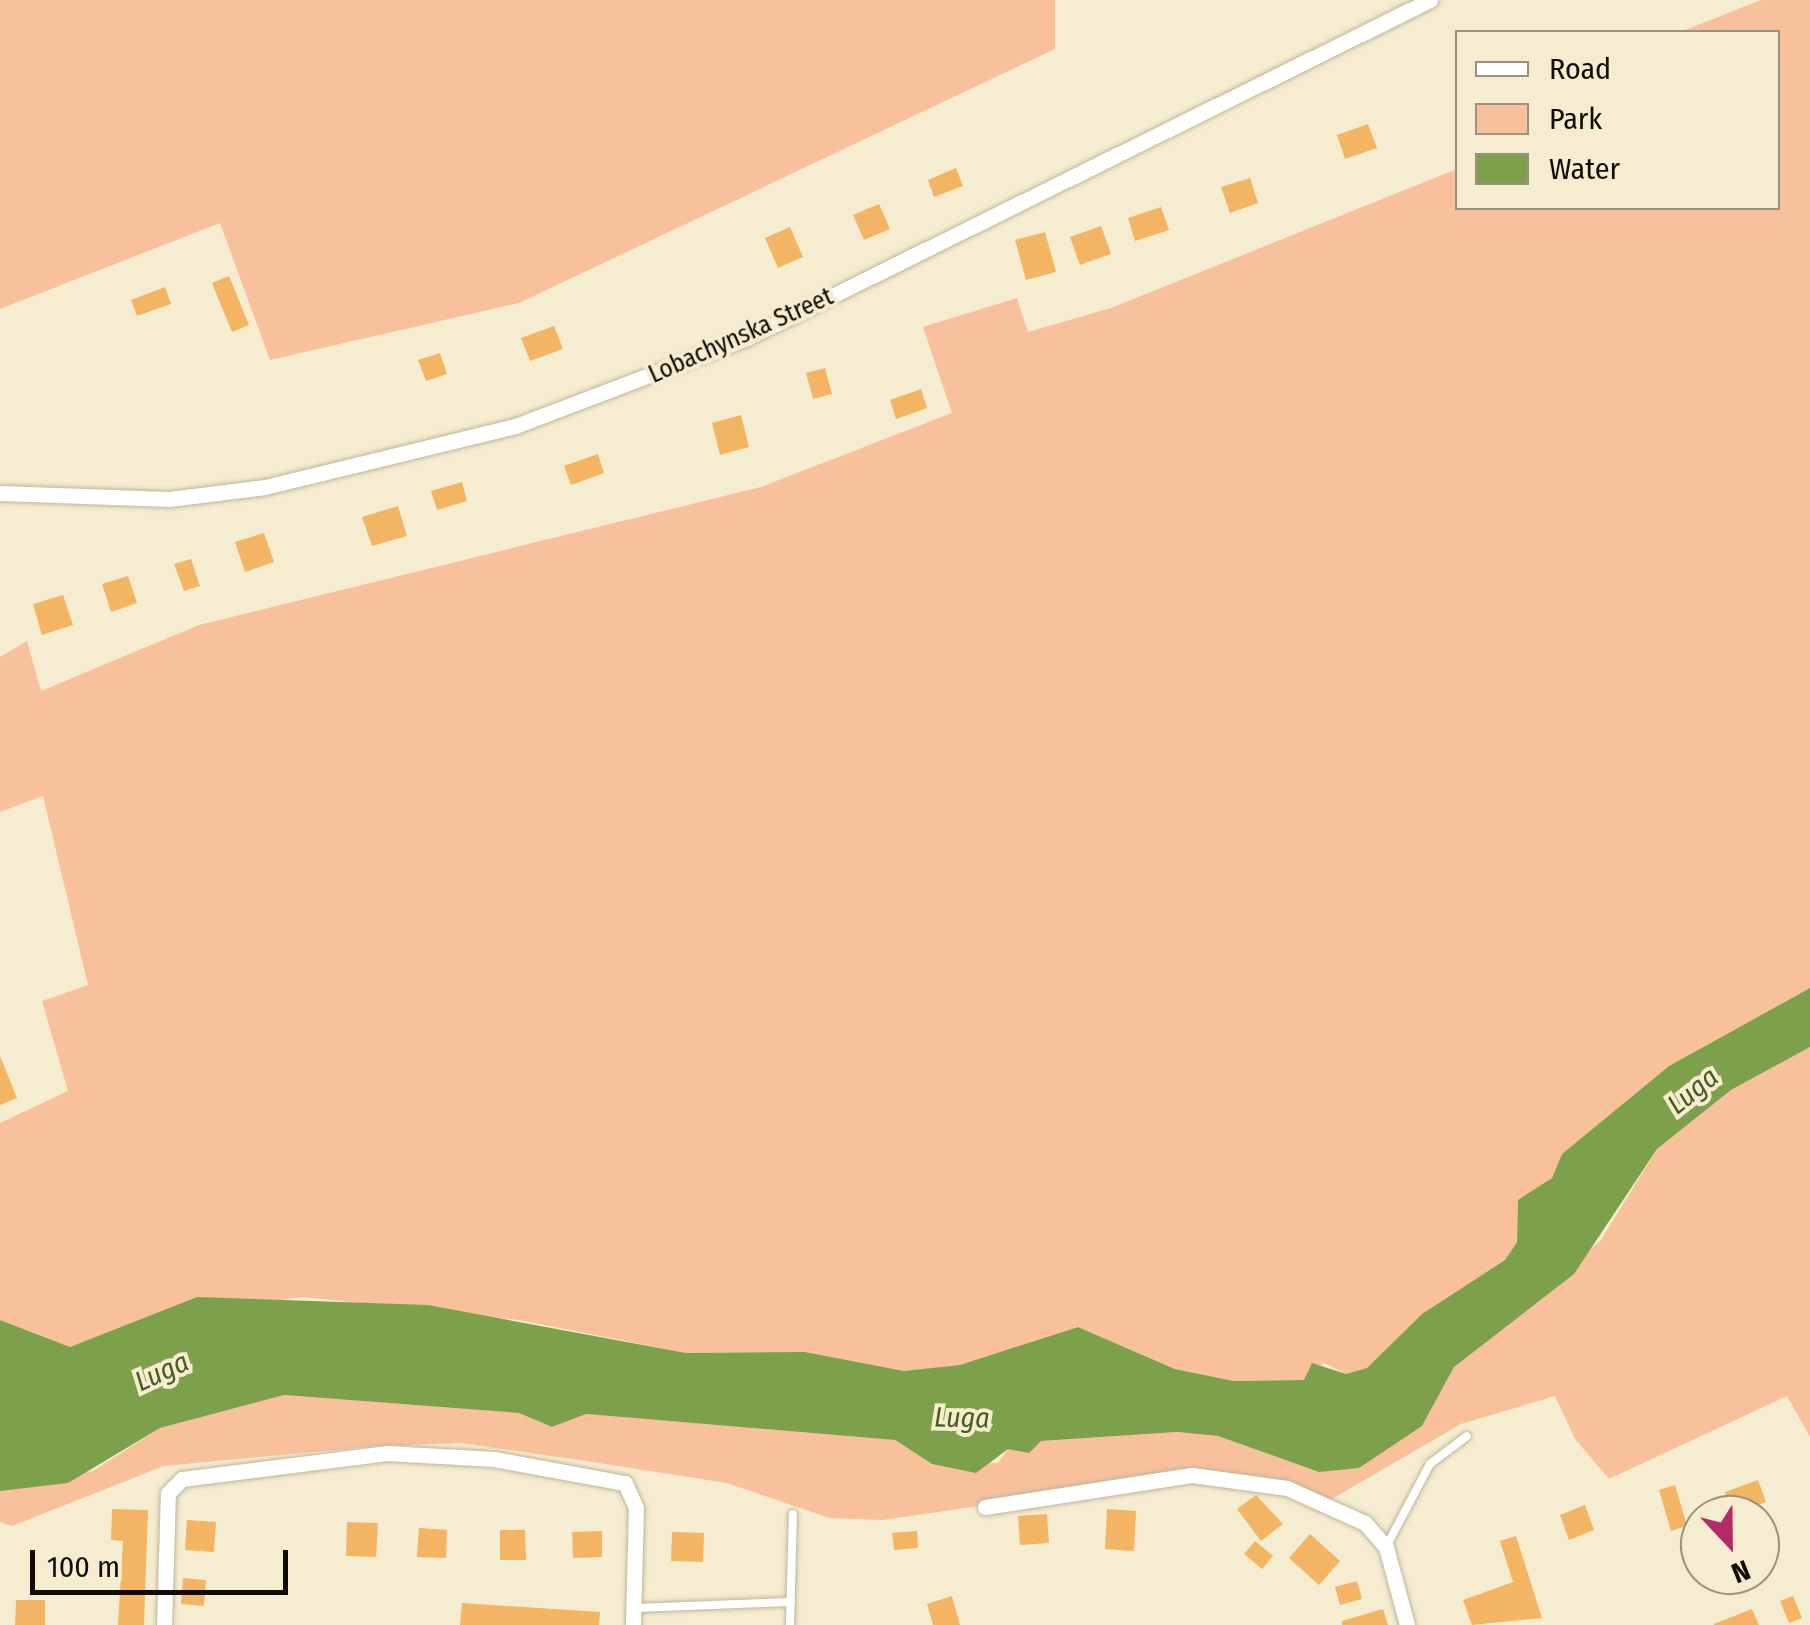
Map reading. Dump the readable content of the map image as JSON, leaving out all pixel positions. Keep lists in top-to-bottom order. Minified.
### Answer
{"streets":{"street":["Lobachynska Street"]},"water":["Luga"],"legend":["Road","Park","Water"],"scale_bar":"100 m","north":"bottom"}
